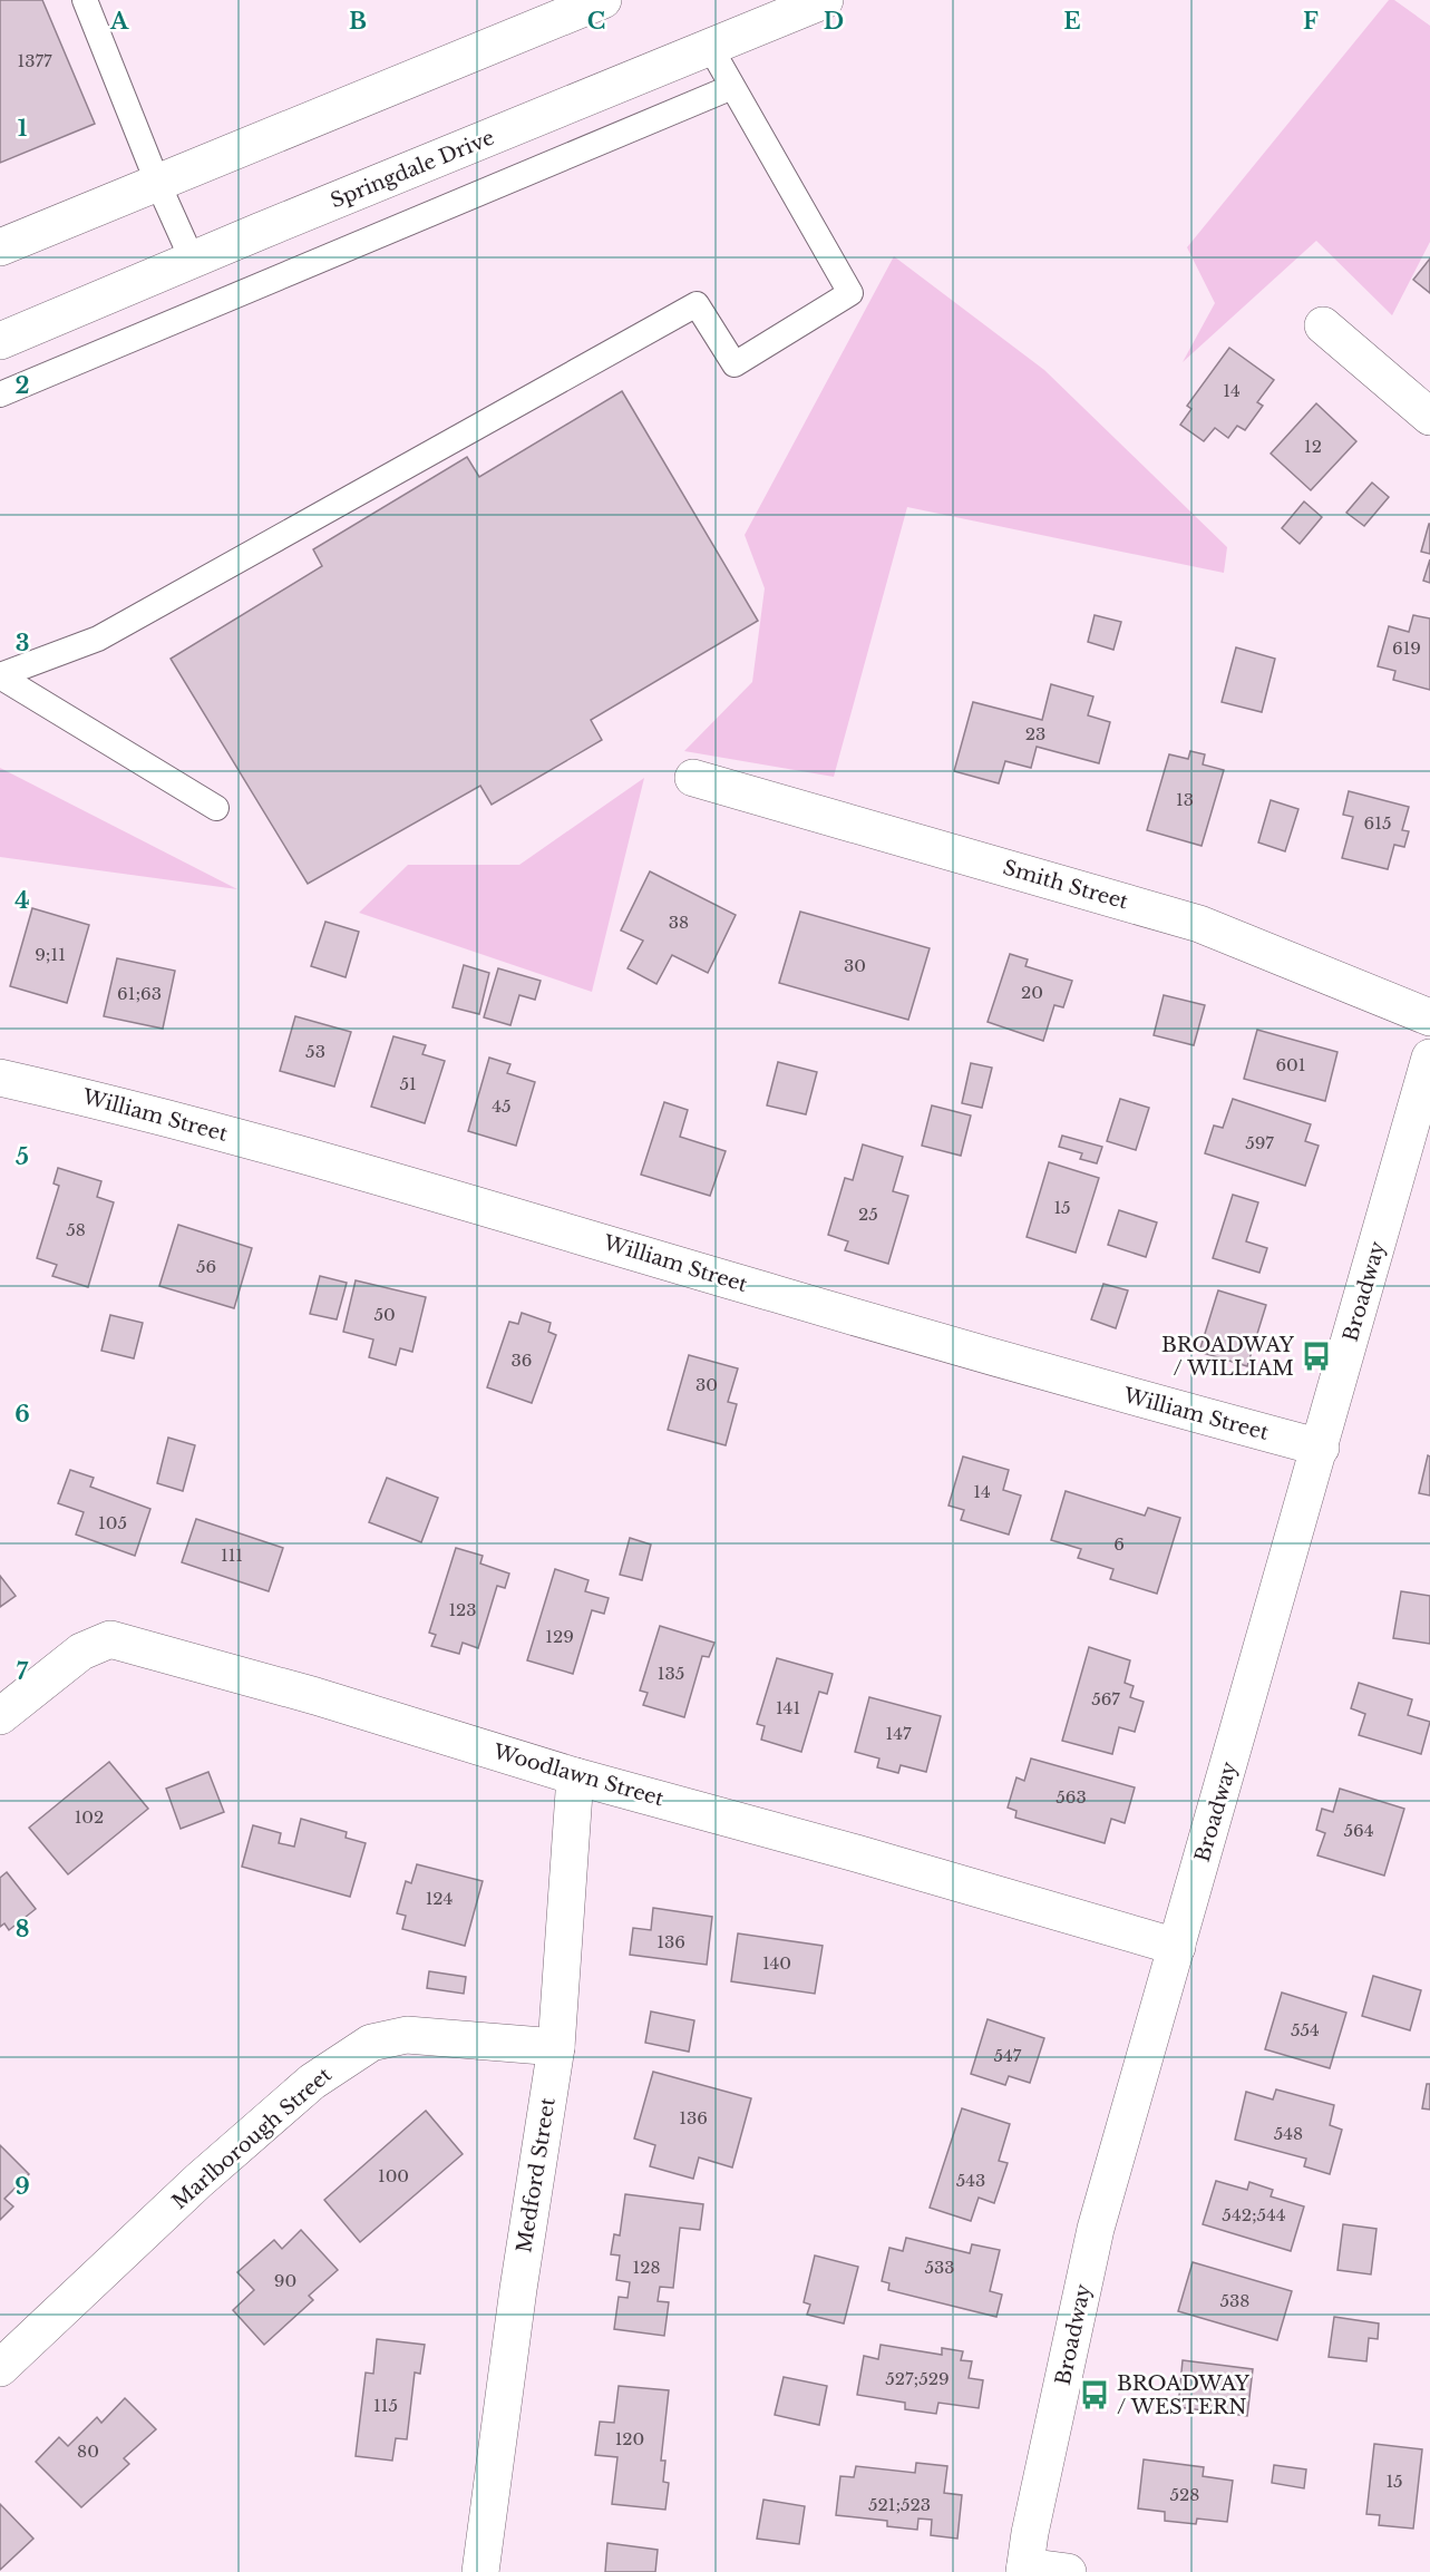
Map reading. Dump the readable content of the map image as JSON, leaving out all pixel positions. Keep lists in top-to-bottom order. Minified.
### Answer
{"streets":{"street":["Springdale Drive","Smith Street","William Street","Broadway","Woodlawn Street","Marlborough Street","Medford Street"]},"crossings":[["William Street","Broadway"],["Broadway","Woodlawn Street"],["Woodlawn Street","Medford Street"],["Marlborough Street","Medford Street"]],"places":{"bus stop":["BROADWAY / WILLIAM","BROADWAY / WESTERN"]},"house_numbers":["1377","14","12","619","23","13","615","38","9;11","30","20","61;63","53","601","51","45","597","15","25","58","56","50","36","30","14","105","6","111","123","129","135","567","141","147","563","102","564","124","136","140","554","547","136","548","100","543","542;544","128","533","90","538","527;529","115","120","80","15","528","521;523"],"grid":{"columns":["A","B","C","D","E","F"],"rows":["1","2","3","4","5","6","7","8","9"]}}
